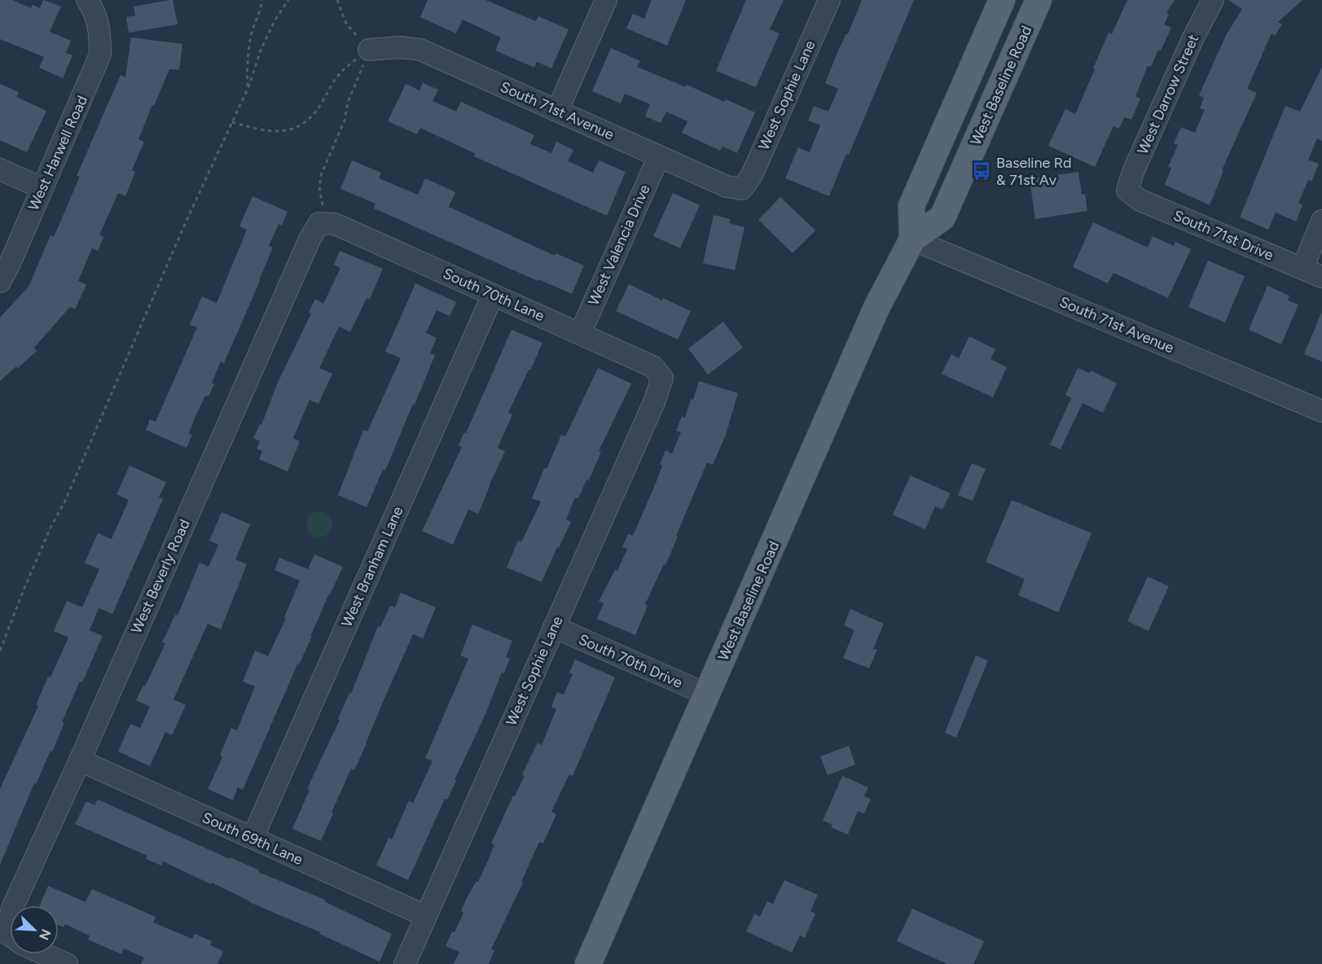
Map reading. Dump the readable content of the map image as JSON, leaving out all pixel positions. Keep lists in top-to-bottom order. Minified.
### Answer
{"streets":{"main road":["West Baseline Road"],"street":["West Darrow Street","West Sophie Lane","South 71st Avenue","West Harwell Road","South 71st Drive","West Valencia Drive","South 70th Lane","West Branham Lane","West Beverly Road","South 70th Drive","South 69th Lane"]},"crossings":[["West Baseline Road","South 71st Avenue"],["West Baseline Road","South 70th Drive"],["West Darrow Street","South 71st Drive"],["West Sophie Lane","South 71st Avenue"],["West Sophie Lane","South 70th Lane"],["West Sophie Lane","South 70th Drive"],["West Sophie Lane","South 69th Lane"],["South 71st Avenue","West Valencia Drive"],["West Valencia Drive","South 70th Lane"],["South 70th Lane","West Branham Lane"],["South 70th Lane","West Beverly Road"],["West Branham Lane","South 69th Lane"],["West Beverly Road","South 69th Lane"]],"places":{"bus stop":["Baseline Rd & 71st Av"]},"north":"bottom right"}
